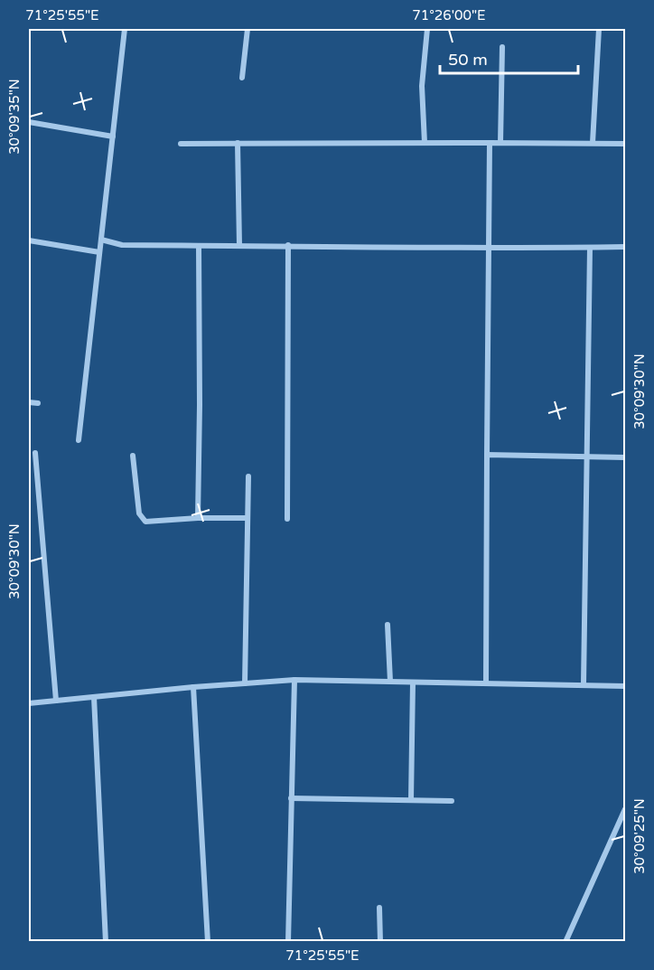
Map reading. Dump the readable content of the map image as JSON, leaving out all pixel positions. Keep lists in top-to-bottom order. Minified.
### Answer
{"scale_bar":"50 m","coordinates":["71°25'55\"E","71°26'00\"E","30°09'35\"N","30°09'30\"N","30°09'25\"N"]}
